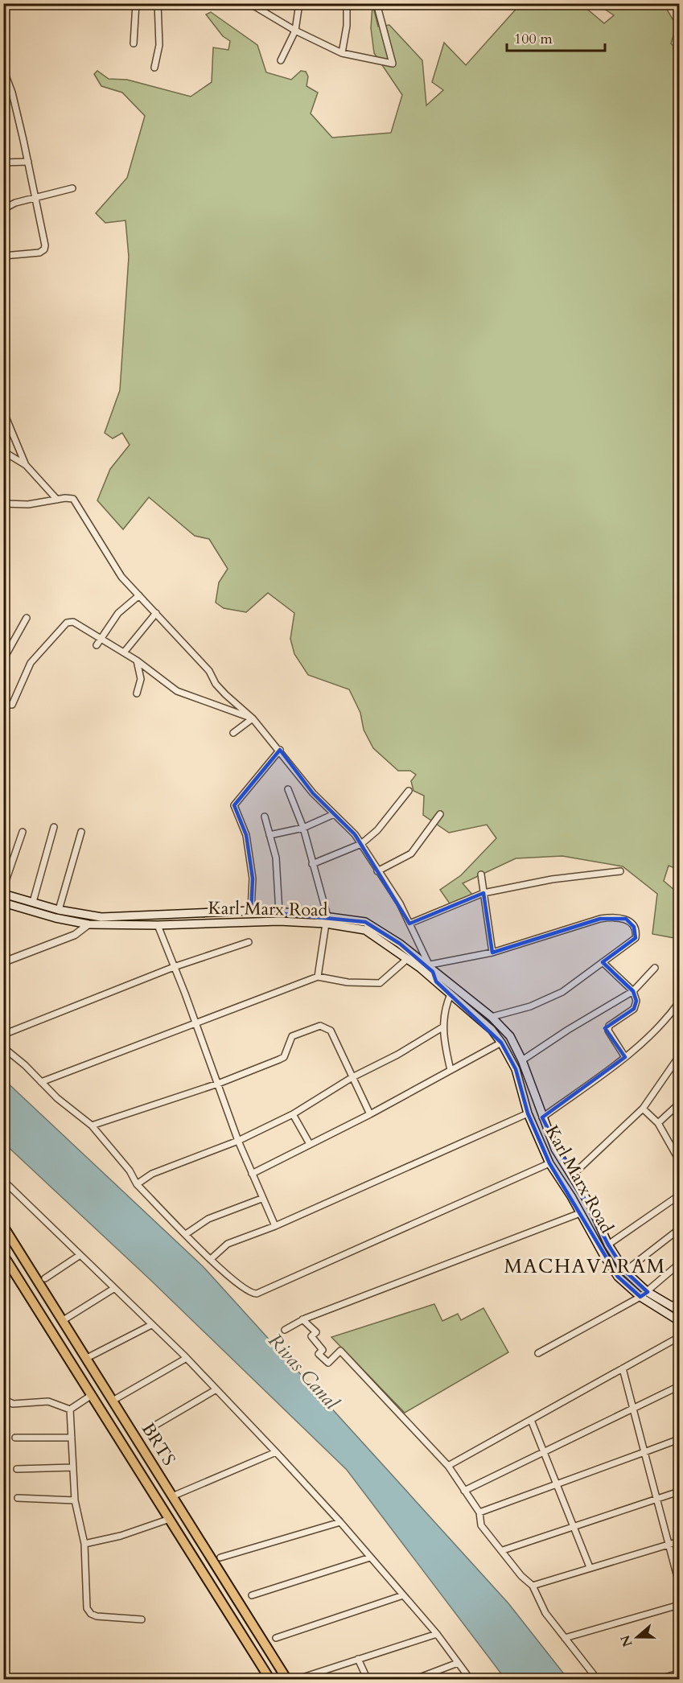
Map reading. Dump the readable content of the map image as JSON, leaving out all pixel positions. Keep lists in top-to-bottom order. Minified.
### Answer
{"streets":{"main road":["Karl Marx Road","BRTS"]},"districts":["MACHAVARAM"],"water":["Rivas Canal"],"scale_bar":"100 m","north":"left"}
